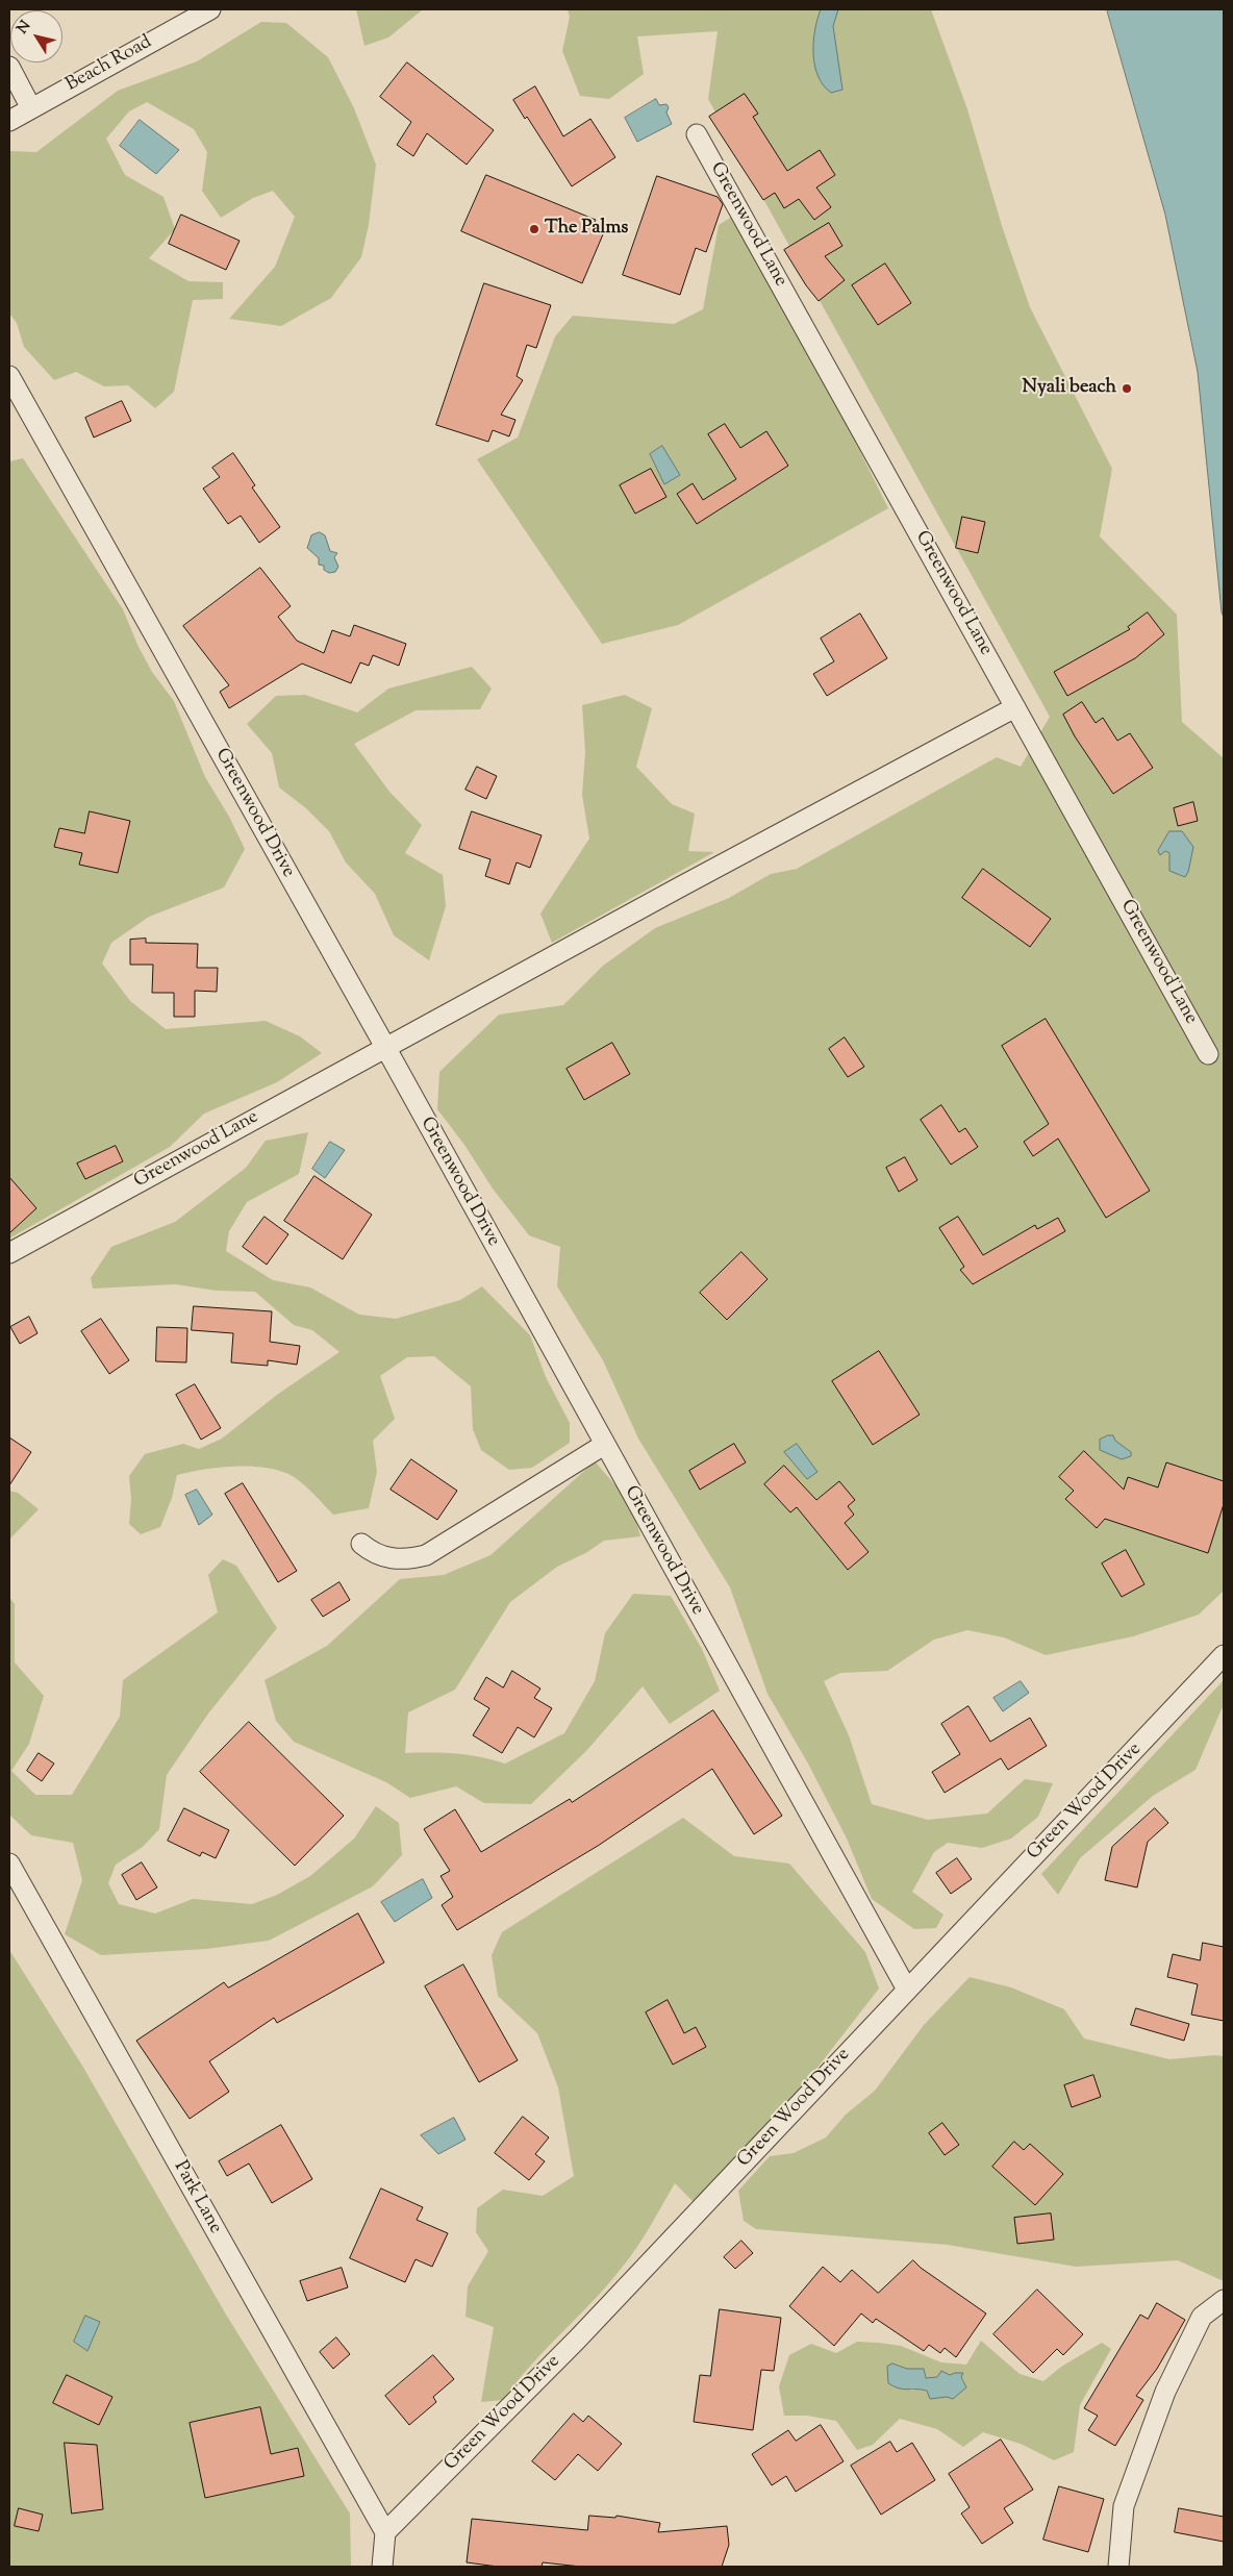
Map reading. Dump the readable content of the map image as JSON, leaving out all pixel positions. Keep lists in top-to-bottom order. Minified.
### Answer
{"streets":{"street":["Beach Road","Greenwood Lane","Greenwood Drive","Green Wood Drive","Park Lane"]},"crossings":[["Greenwood Lane","Greenwood Drive"],["Greenwood Drive","Green Wood Drive"],["Green Wood Drive","Park Lane"]],"places":["The Palms","Nyali beach"],"north":"top left"}
